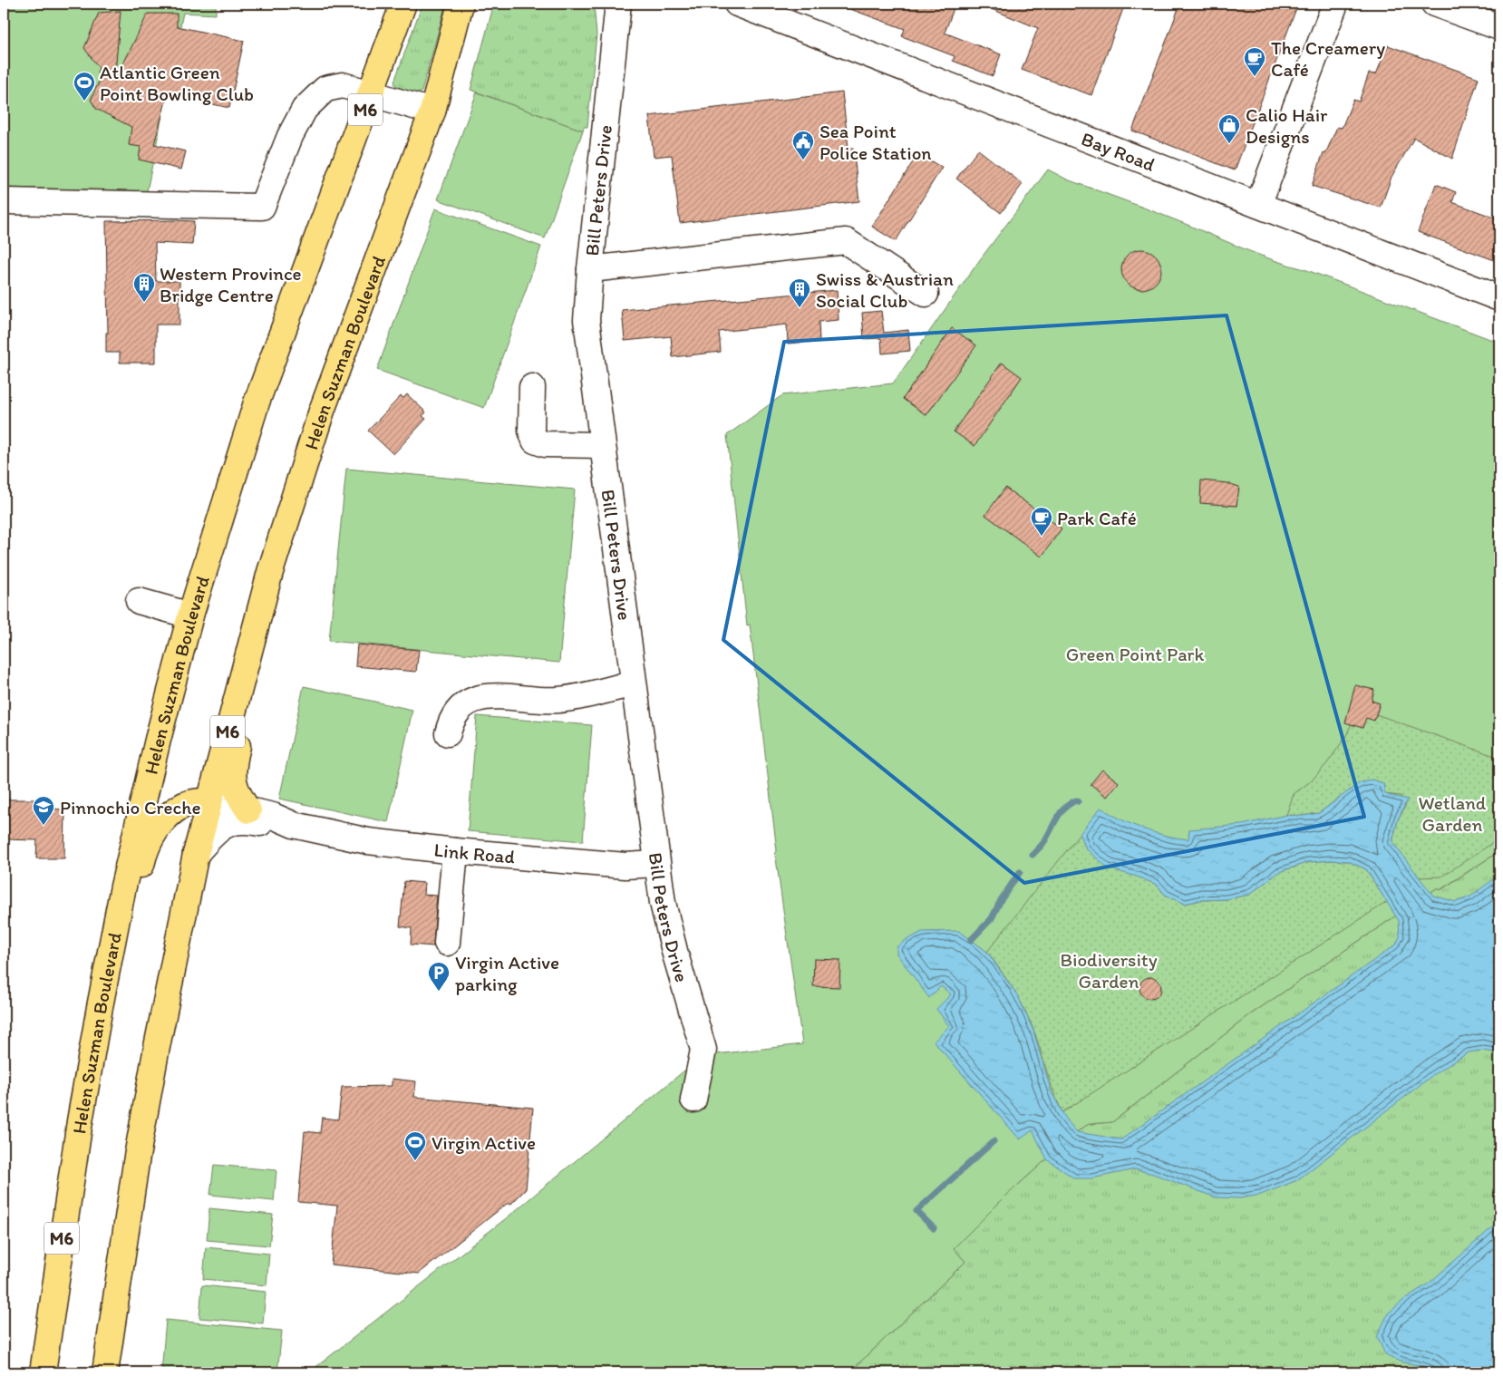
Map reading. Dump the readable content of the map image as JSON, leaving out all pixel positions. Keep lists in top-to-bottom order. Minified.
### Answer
{"streets":{"main road":["M6","Helen Suzman Boulevard"],"street":["Bay Road","Bill Peters Drive","Link Road"]},"crossings":[["Bill Peters Drive","Link Road"],["Helen Suzman Boulevard","Link Road"]],"parks":["Green Point Park","Wetland Garden","Biodiversity Garden"],"places":{"cafe":["The Creamery Café","Park Café"],"sports":["Atlantic Green Point Bowling Club","Virgin Active"],"shop":["Calio Hair Designs"],"public building":["Sea Point Police Station"],"building":["Western Province Bridge Centre","Swiss & Austrian Social Club"],"school or university":["Pinnochio Creche"],"parking":["Virgin Active parking"]}}
